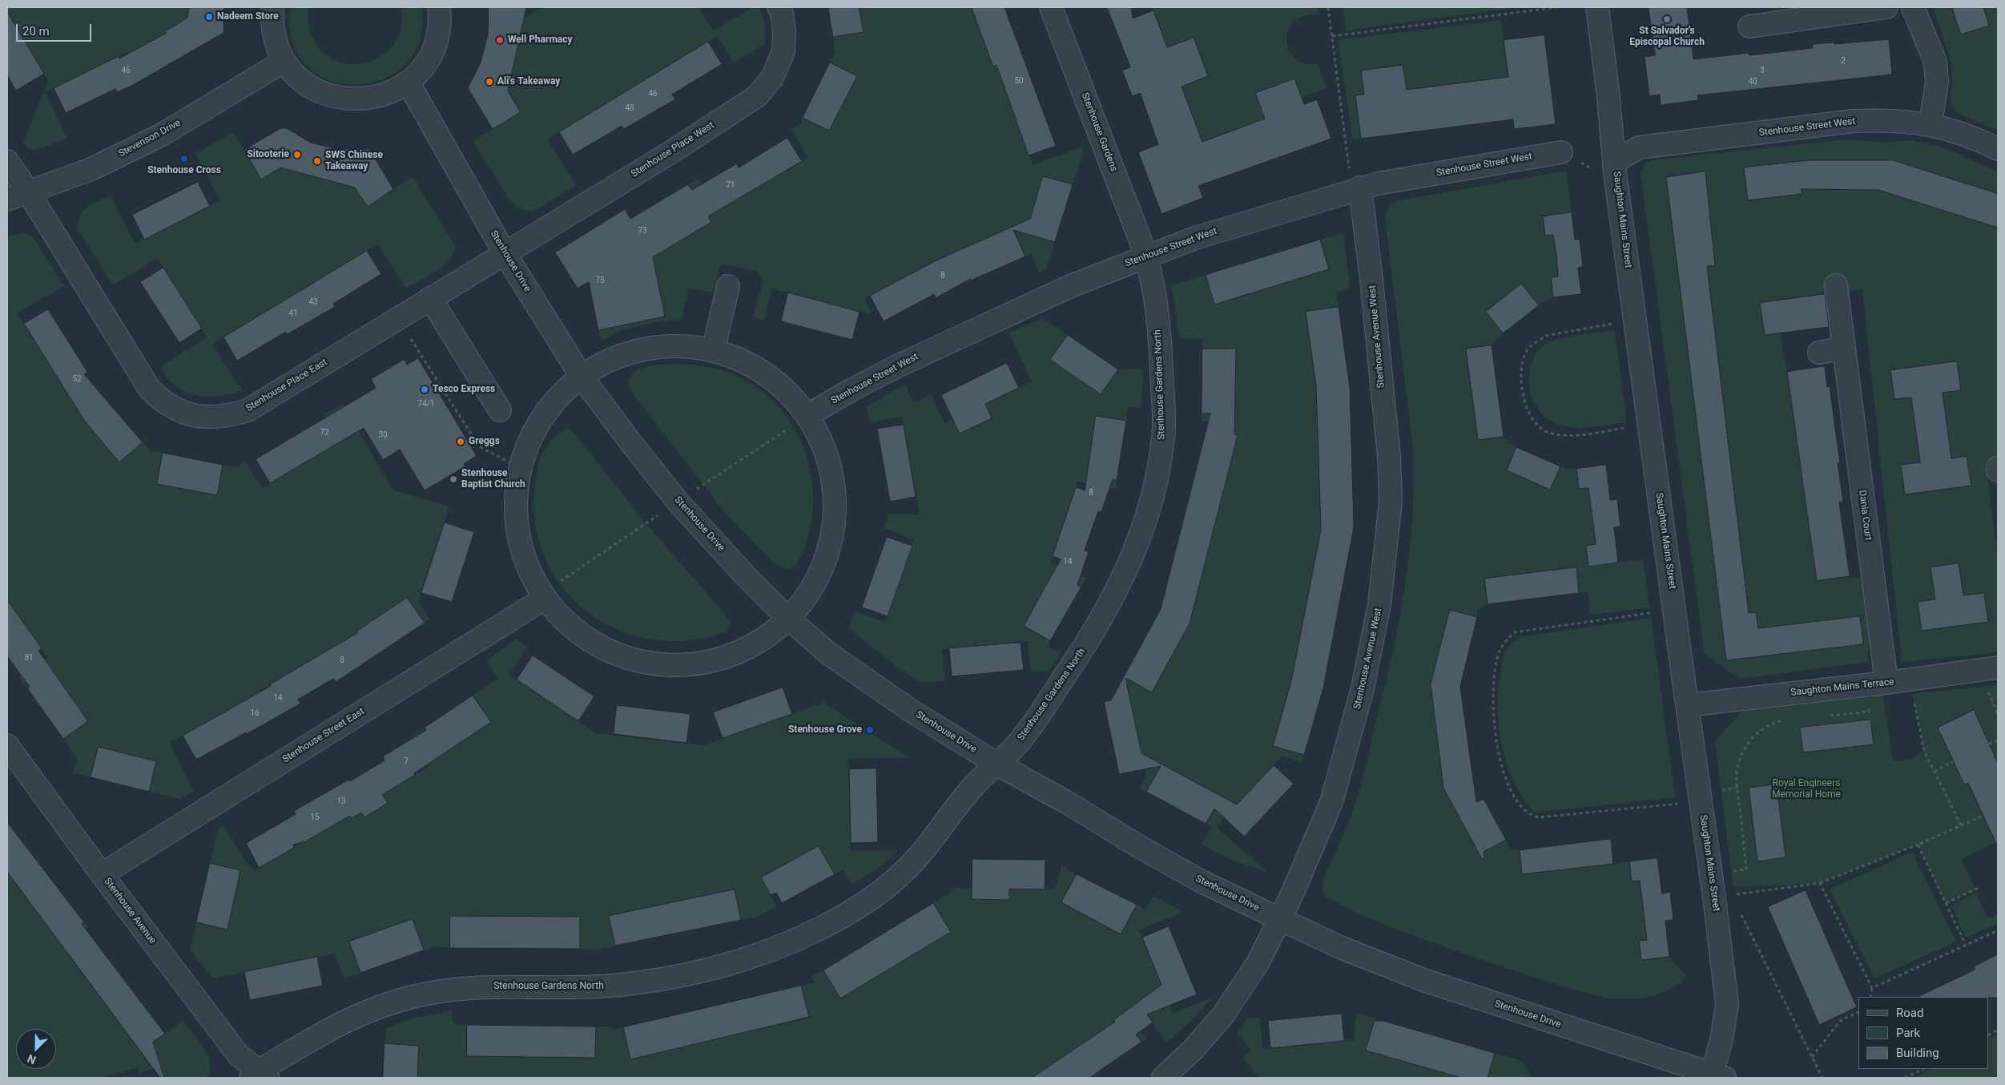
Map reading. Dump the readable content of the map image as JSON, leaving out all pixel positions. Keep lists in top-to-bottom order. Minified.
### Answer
{"streets":{"street":["Stenhouse Street West","Stenhouse Gardens","Stevenson Drive","Stenhouse Place West","Saughton Mains Street","Stenhouse Drive","Stenhouse Avenue West","Stenhouse Gardens North","Stenhouse Place East","Dania Court","Saughton Mains Terrace","Stenhouse Street East","Stenhouse Avenue"]},"crossings":[["Stenhouse Street West","Stenhouse Gardens"],["Stenhouse Street West","Saughton Mains Street"],["Stenhouse Street West","Stenhouse Avenue West"],["Stenhouse Street West","Stenhouse Gardens North"],["Stenhouse Gardens","Stenhouse Gardens North"],["Stevenson Drive","Stenhouse Place East"],["Stenhouse Place West","Stenhouse Drive"],["Stenhouse Place West","Stenhouse Place East"],["Saughton Mains Street","Stenhouse Drive"],["Saughton Mains Street","Saughton Mains Terrace"],["Stenhouse Drive","Stenhouse Avenue West"],["Stenhouse Drive","Stenhouse Gardens North"],["Stenhouse Drive","Stenhouse Place East"],["Stenhouse Gardens North","Stenhouse Avenue"],["Dania Court","Saughton Mains Terrace"],["Stenhouse Street East","Stenhouse Avenue"]],"parks":["Royal Engineers Memorial Home"],"places":["Nadeem Store","St Salvador's Episcopal Church","Well Pharmacy","Ali's Takeaway","Sitooterie","Stenhouse Cross","SWS Chinese Takeaway","Tesco Express","Greggs","Stenhouse Baptist Church","Stenhouse Grove"],"house_numbers":["2","46","3","50","40","46","48","71","73","8","75","43","41","52","74/1","72","30","8","14","81","8","14","16","7","13","15"],"legend":["Road","Park","Building"],"scale_bar":"20 m","north":"bottom left"}
